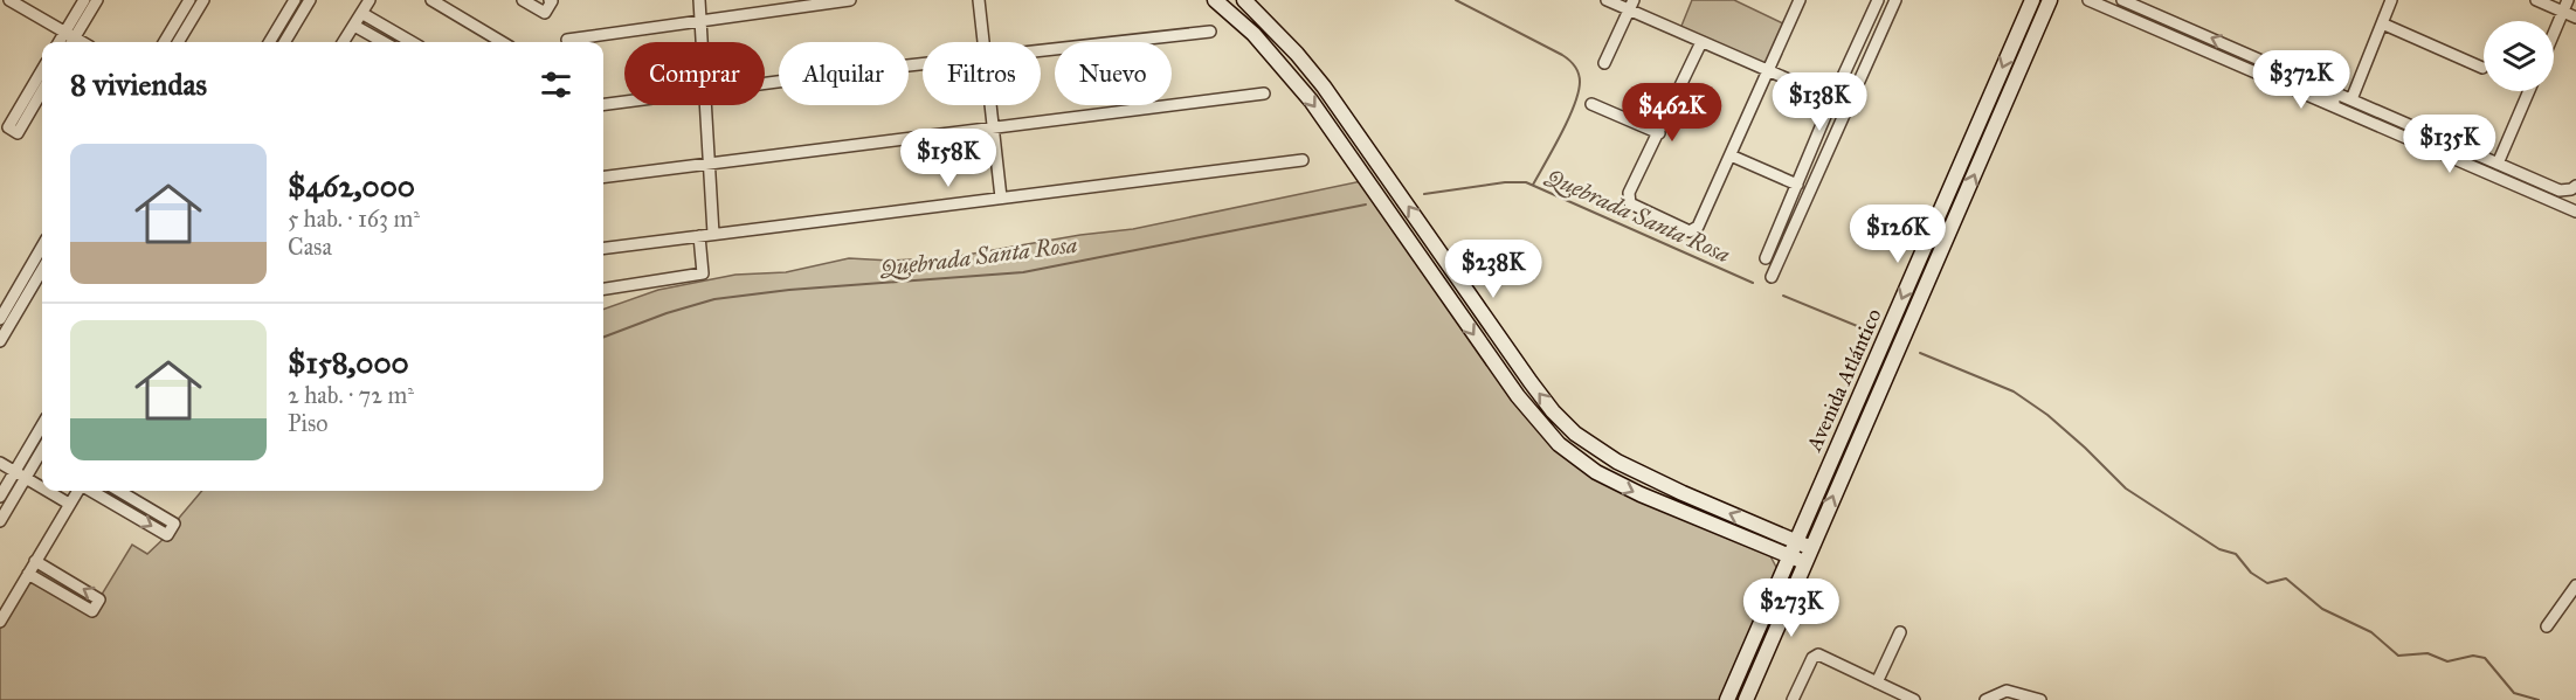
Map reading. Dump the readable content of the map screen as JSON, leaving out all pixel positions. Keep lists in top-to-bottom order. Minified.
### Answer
{"streets":{"street":["Avenida Atlántico"]},"water":["Quebrada Santa Rosa"],"page":{"chip":["Comprar","Alquilar","Filtros","Nuevo"],"heading":"8 viviendas","price":["$372K","$138K","$462K","$135K","$158K","$126K","$238K","$273K"],"list":[{"name":"$462,000","note":"5 hab. · 163 m² · Casa"},{"name":"$158,000","note":"2 hab. · 72 m² · Piso"}]}}
